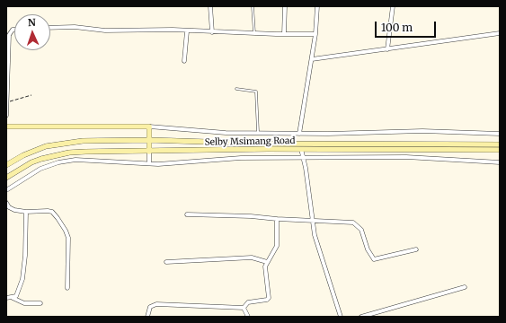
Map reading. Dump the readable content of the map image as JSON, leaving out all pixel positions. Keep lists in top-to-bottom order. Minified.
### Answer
{"streets":{"main road":["Selby Msimang Road"]},"scale_bar":"100 m","north":"top"}
